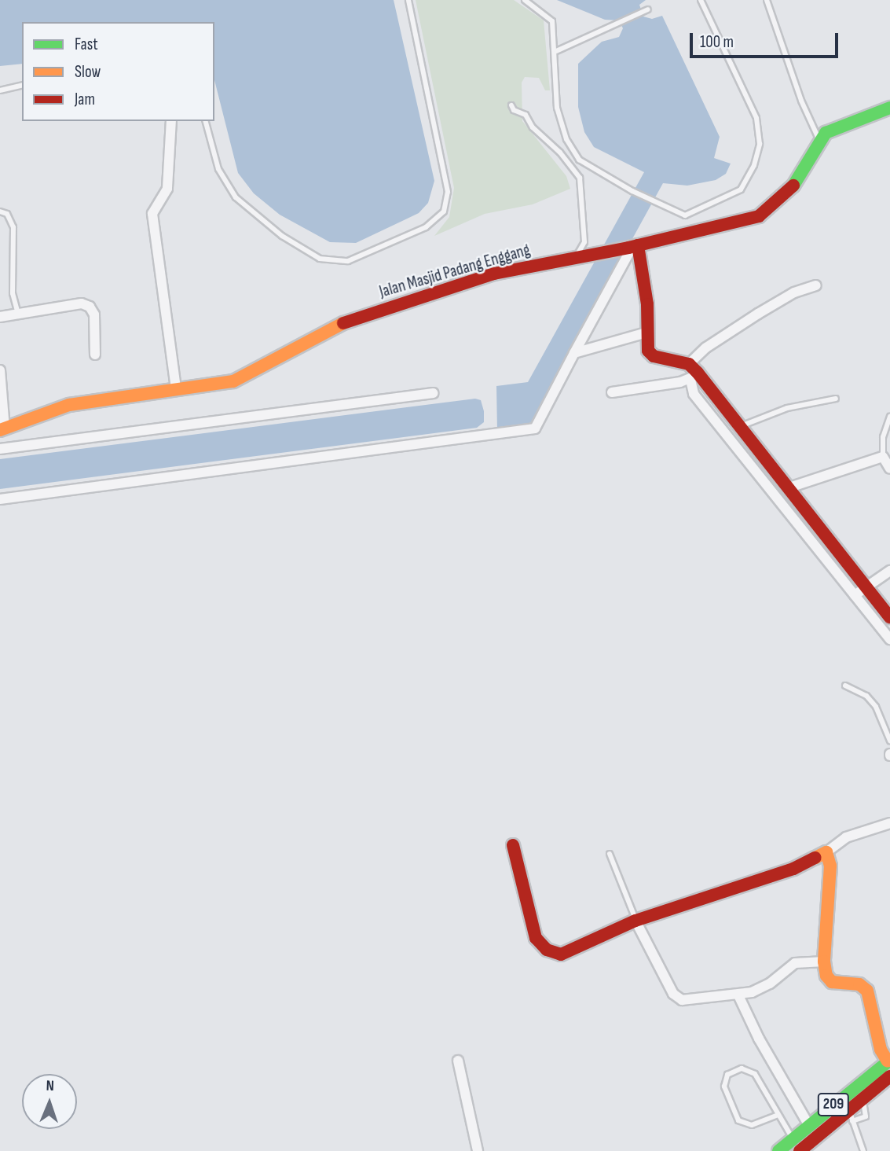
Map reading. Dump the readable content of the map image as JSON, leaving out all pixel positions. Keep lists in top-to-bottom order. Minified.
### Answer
{"streets":{"street":["Jalan Masjid Padang Enggang","209"]},"legend":["Fast","Slow","Jam"],"scale_bar":"100 m","north":"top"}
